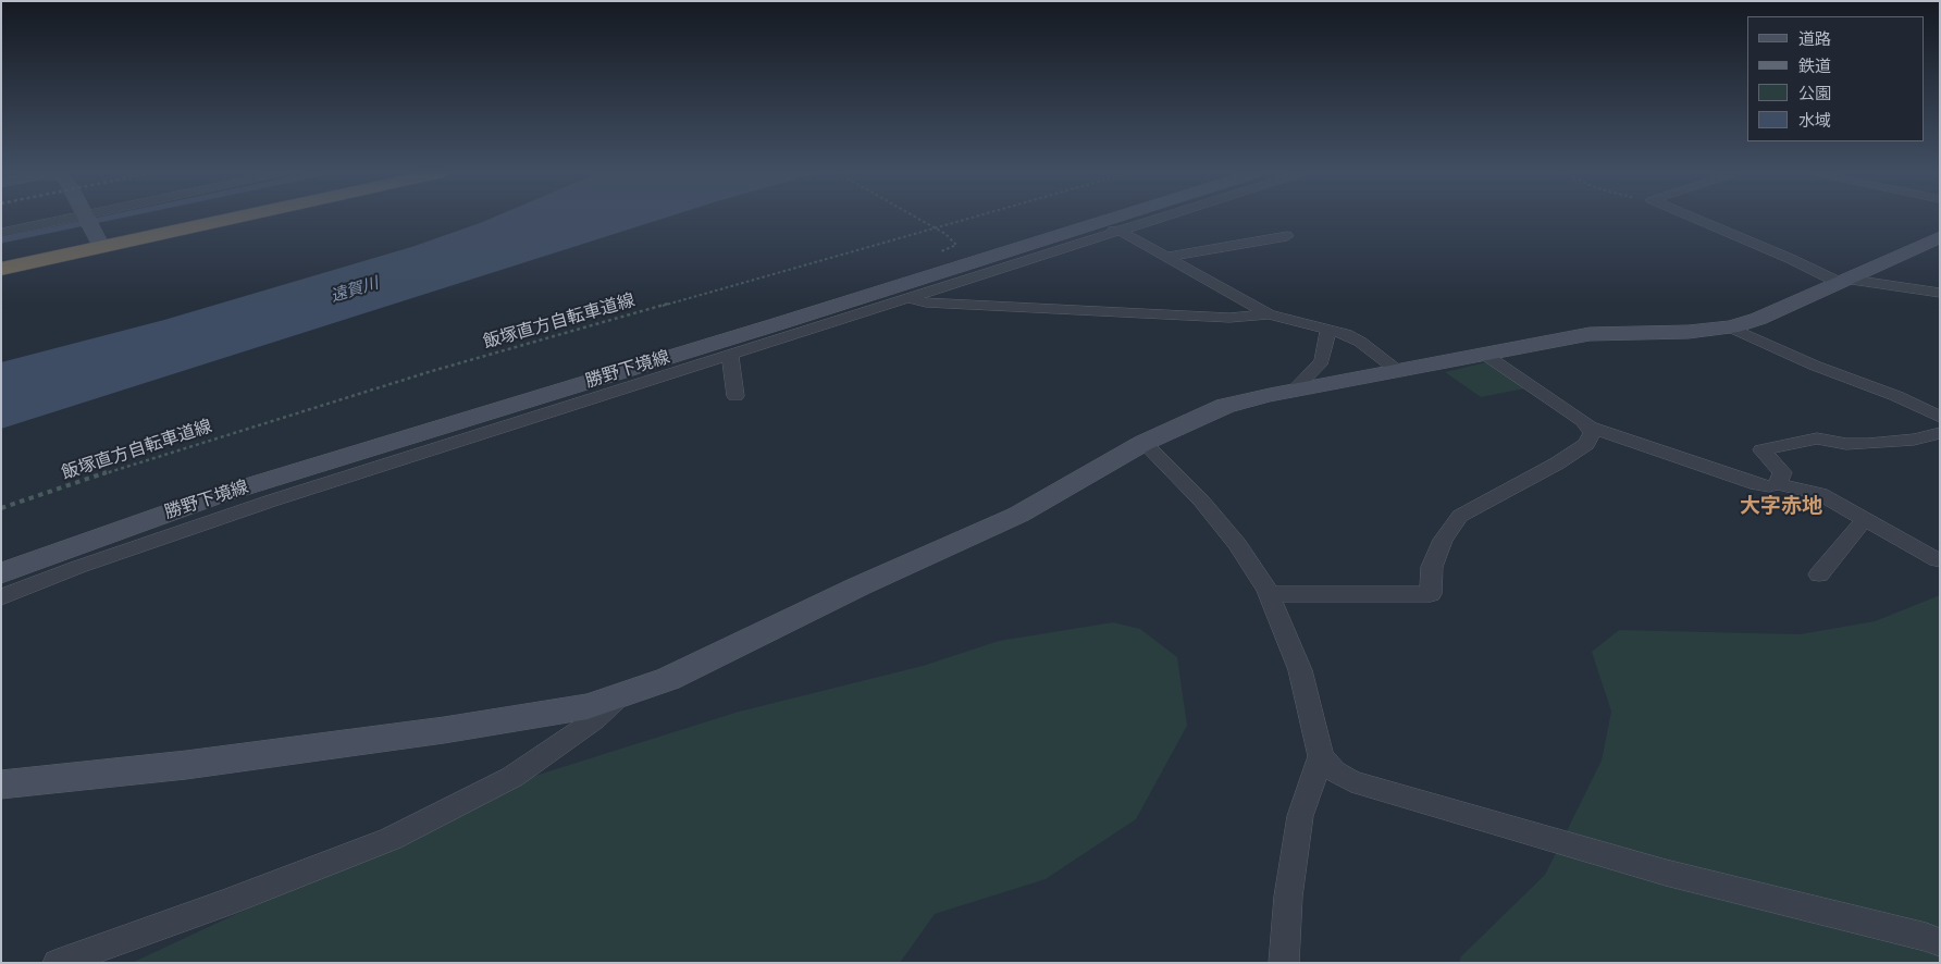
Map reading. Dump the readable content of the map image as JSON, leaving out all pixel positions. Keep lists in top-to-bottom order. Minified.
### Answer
{"streets":{"street":["勝野下境線"],"path":["飯塚直方自転車道線"]},"districts":["大字赤地"],"water":["遠賀川"],"legend":["道路","鉄道","公園","水域"]}
